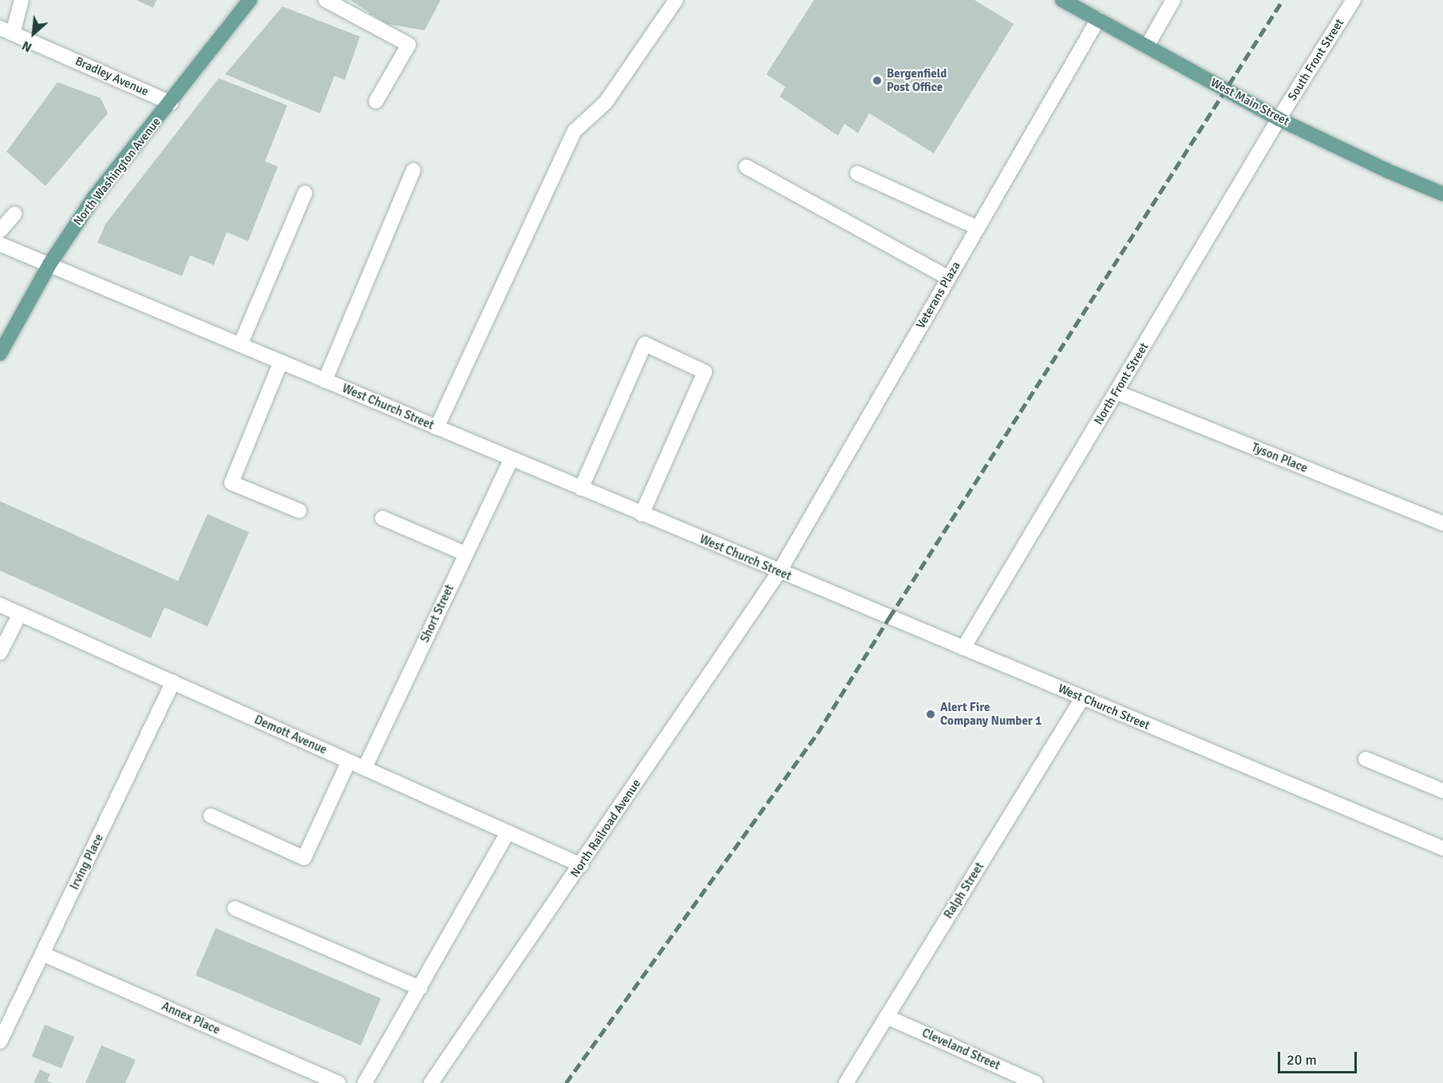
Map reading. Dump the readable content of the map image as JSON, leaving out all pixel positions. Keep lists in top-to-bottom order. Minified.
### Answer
{"streets":{"main road":["West Main Street","North Washington Avenue"],"street":["South Front Street","Bradley Avenue","Veterans Plaza","North Front Street","West Church Street","Tyson Place","Short Street","Demott Avenue","North Railroad Avenue","Irving Place","Ralph Street","Annex Place","Cleveland Street"]},"crossings":[["South Front Street","West Main Street"],["South Front Street","North Front Street"],["Bradley Avenue","North Washington Avenue"],["West Main Street","Veterans Plaza"],["West Main Street","North Front Street"],["North Washington Avenue","West Church Street"],["Veterans Plaza","West Church Street"],["Veterans Plaza","North Railroad Avenue"],["North Front Street","West Church Street"],["North Front Street","Tyson Place"],["West Church Street","Short Street"],["West Church Street","North Railroad Avenue"],["West Church Street","Ralph Street"],["Short Street","Demott Avenue"],["Demott Avenue","North Railroad Avenue"],["Demott Avenue","Irving Place"],["Irving Place","Annex Place"],["Ralph Street","Cleveland Street"]],"places":["Bergenfield Post Office","Alert Fire Company Number 1"],"scale_bar":"20 m","north":"bottom left"}
